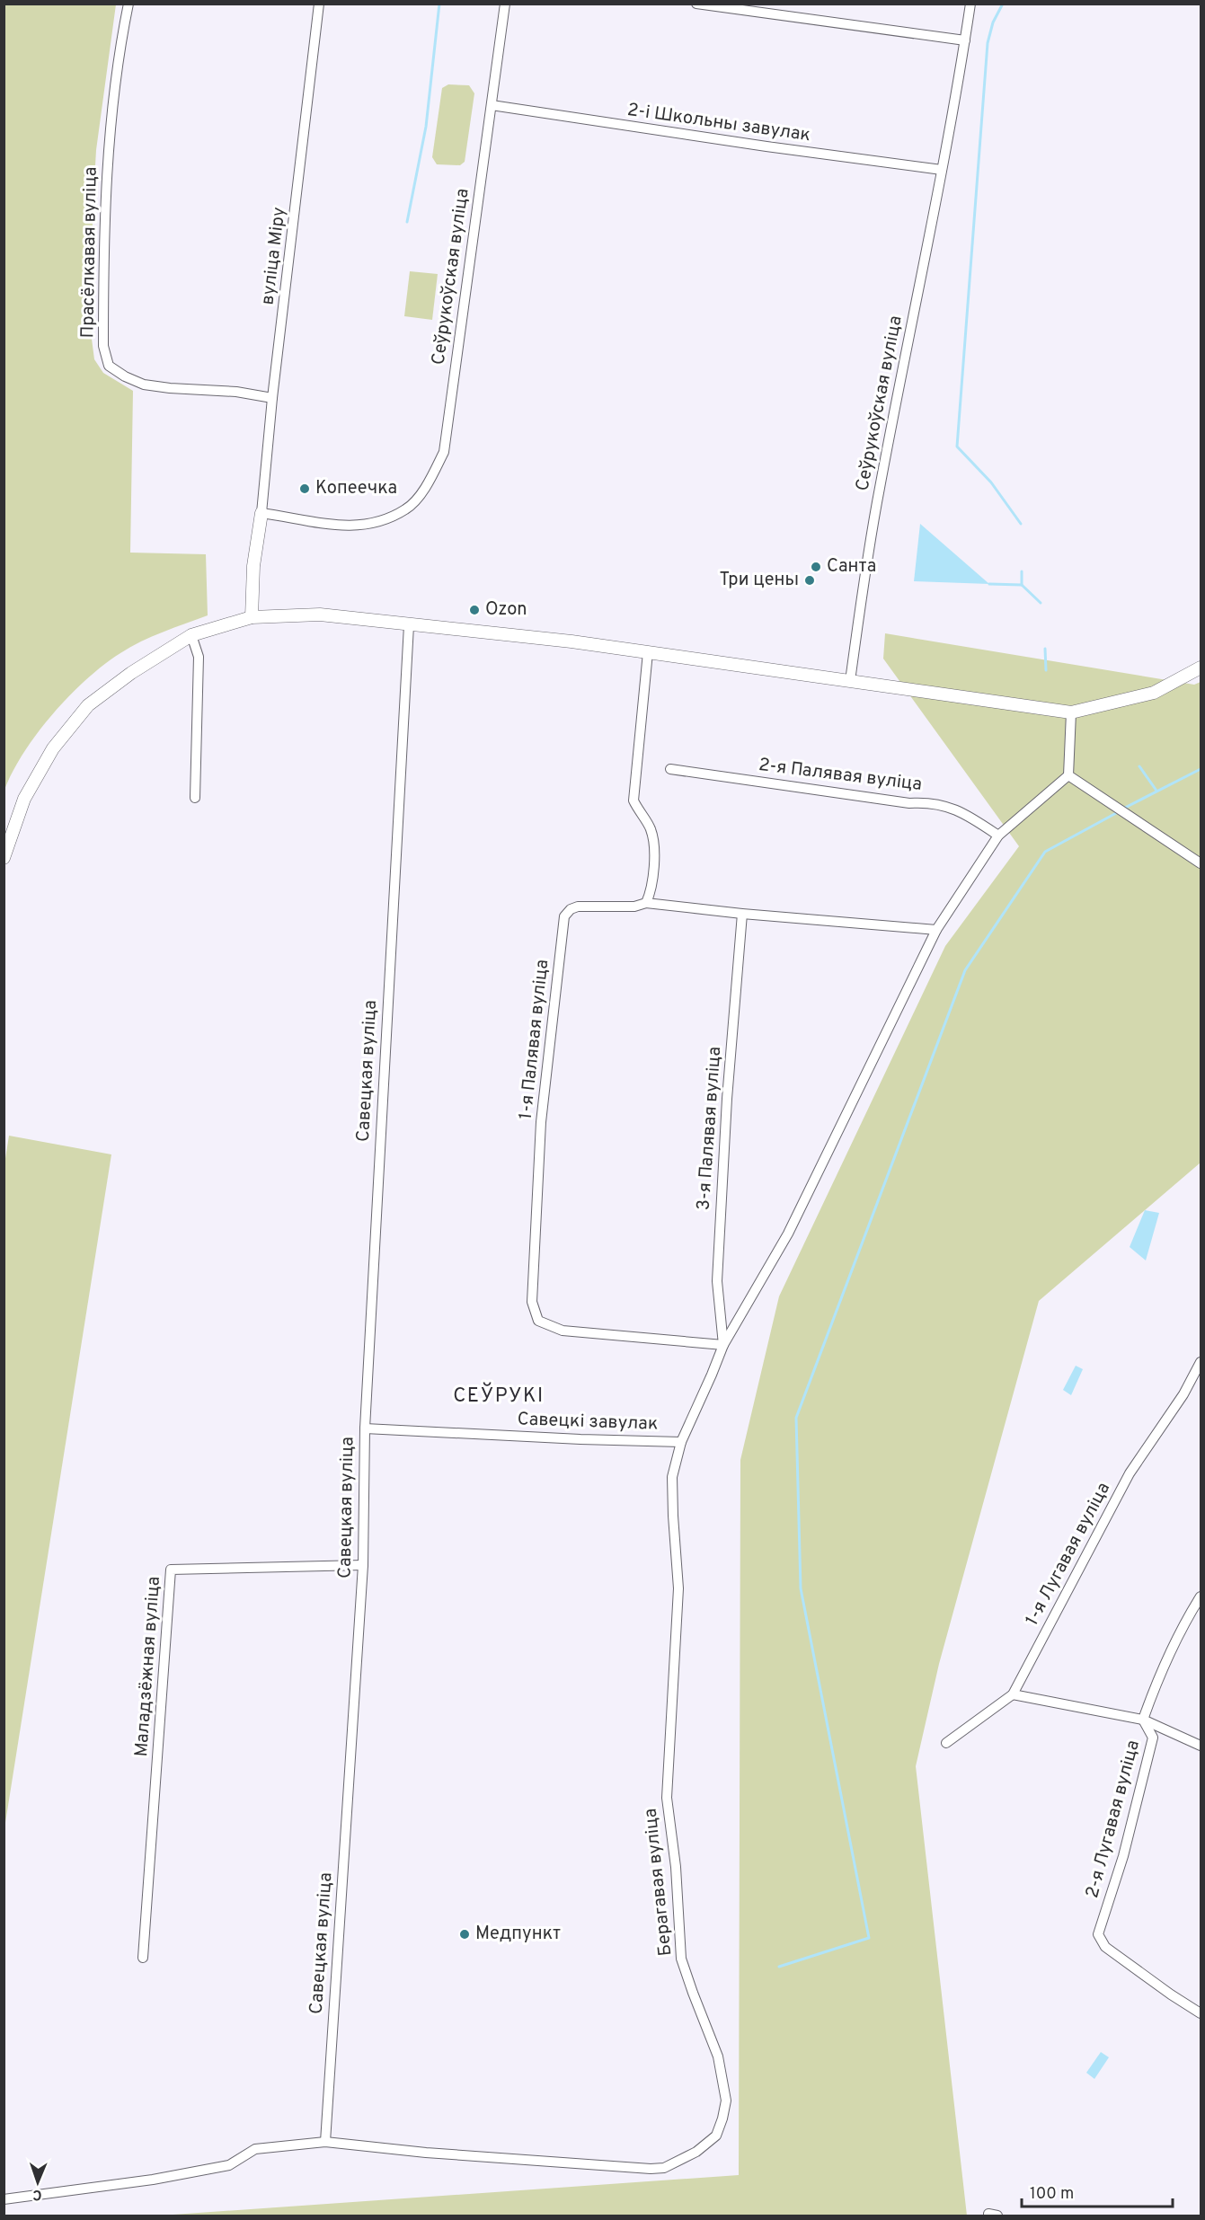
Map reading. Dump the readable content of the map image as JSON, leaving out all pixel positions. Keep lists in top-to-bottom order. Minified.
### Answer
{"streets":{"street":["2-і Школьны завулак","Прасёлкавая вуліца","вуліца Міру","Сеўрукоўская вуліца","2-я Палявая вуліца","1-я Палявая вуліца","Савецкая вуліца","3-я Палявая вуліца","Савецкі завулак","1-я Лугавая вуліца","Маладзёжная вуліца","2-я Лугавая вуліца","Берагавая вуліца"]},"crossings":[["2-і Школьны завулак","Сеўрукоўская вуліца"],["Прасёлкавая вуліца","вуліца Міру"],["вуліца Міру","Сеўрукоўская вуліца"],["2-я Палявая вуліца","Берагавая вуліца"],["1-я Палявая вуліца","3-я Палявая вуліца"],["1-я Палявая вуліца","Берагавая вуліца"],["Савецкая вуліца","Савецкі завулак"],["Савецкая вуліца","Маладзёжная вуліца"],["Савецкая вуліца","Берагавая вуліца"],["3-я Палявая вуліца","Берагавая вуліца"],["Савецкі завулак","Берагавая вуліца"]],"districts":["СЕЎРУКІ"],"places":["Копеечка","Санта","Три цены","Ozon","Медпункт"],"scale_bar":"100 m","north":"bottom"}
